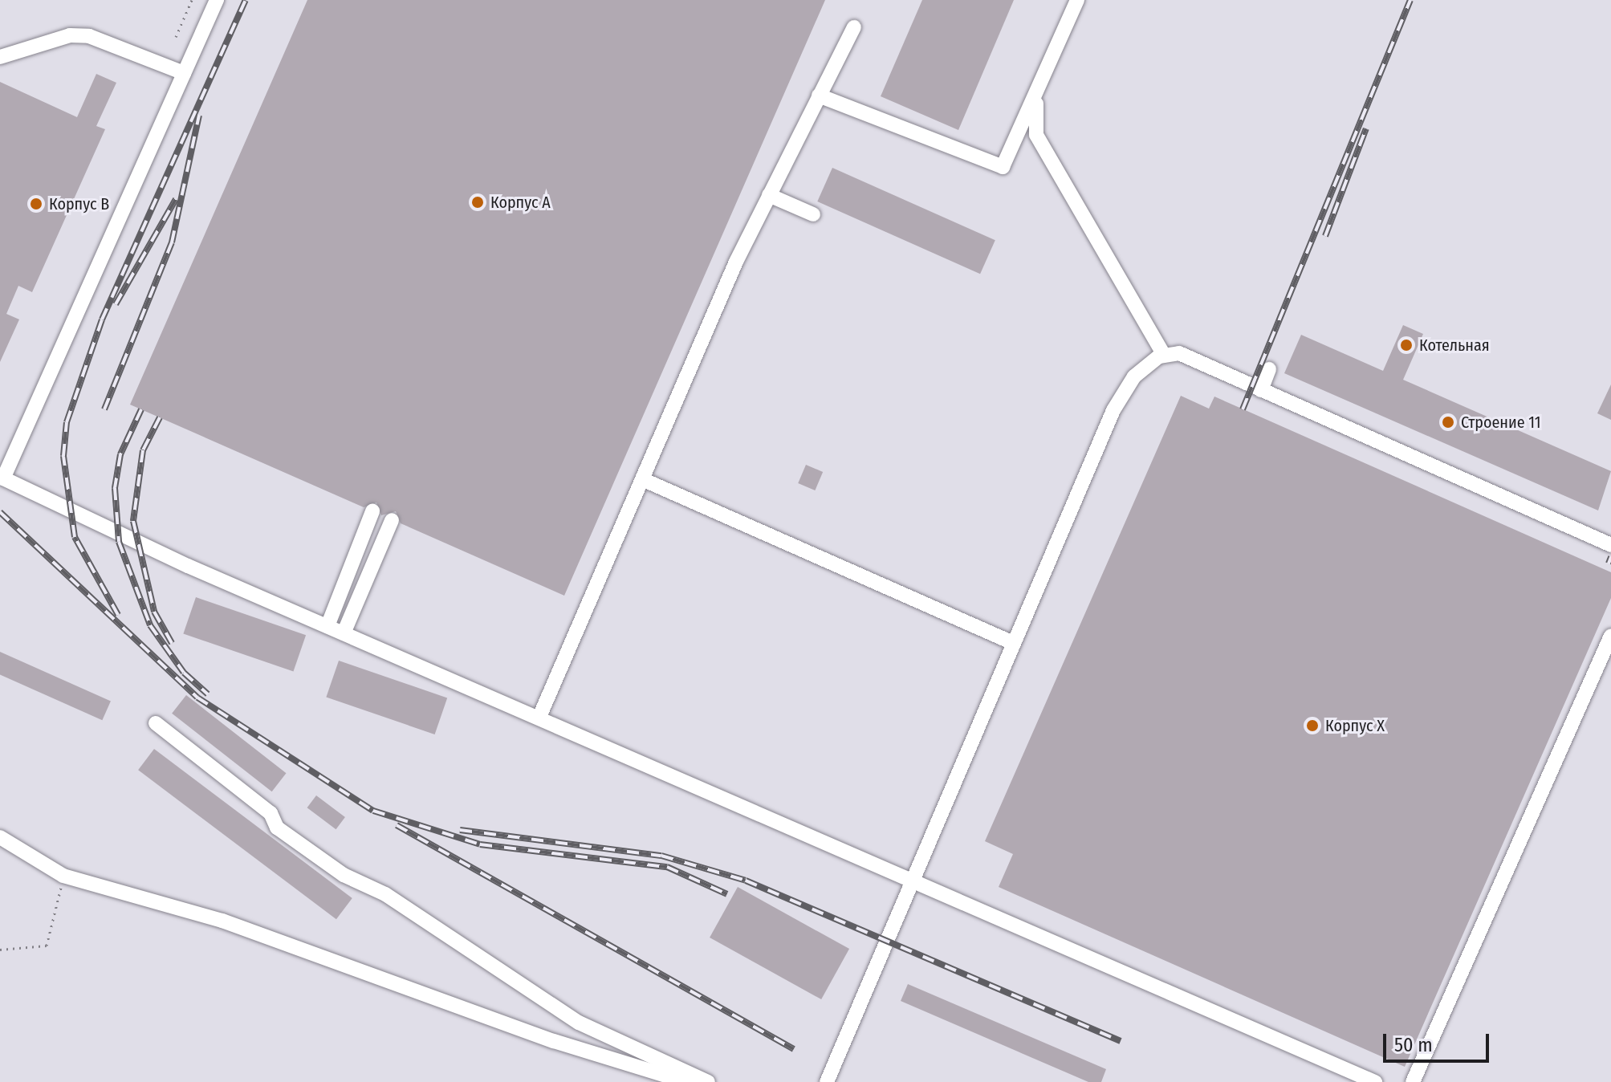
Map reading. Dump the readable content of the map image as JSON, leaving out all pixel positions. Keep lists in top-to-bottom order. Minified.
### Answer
{"places":["Корпус А","Корпус В","Котельная","Строение 11","Корпус Х"],"scale_bar":"50 m"}
